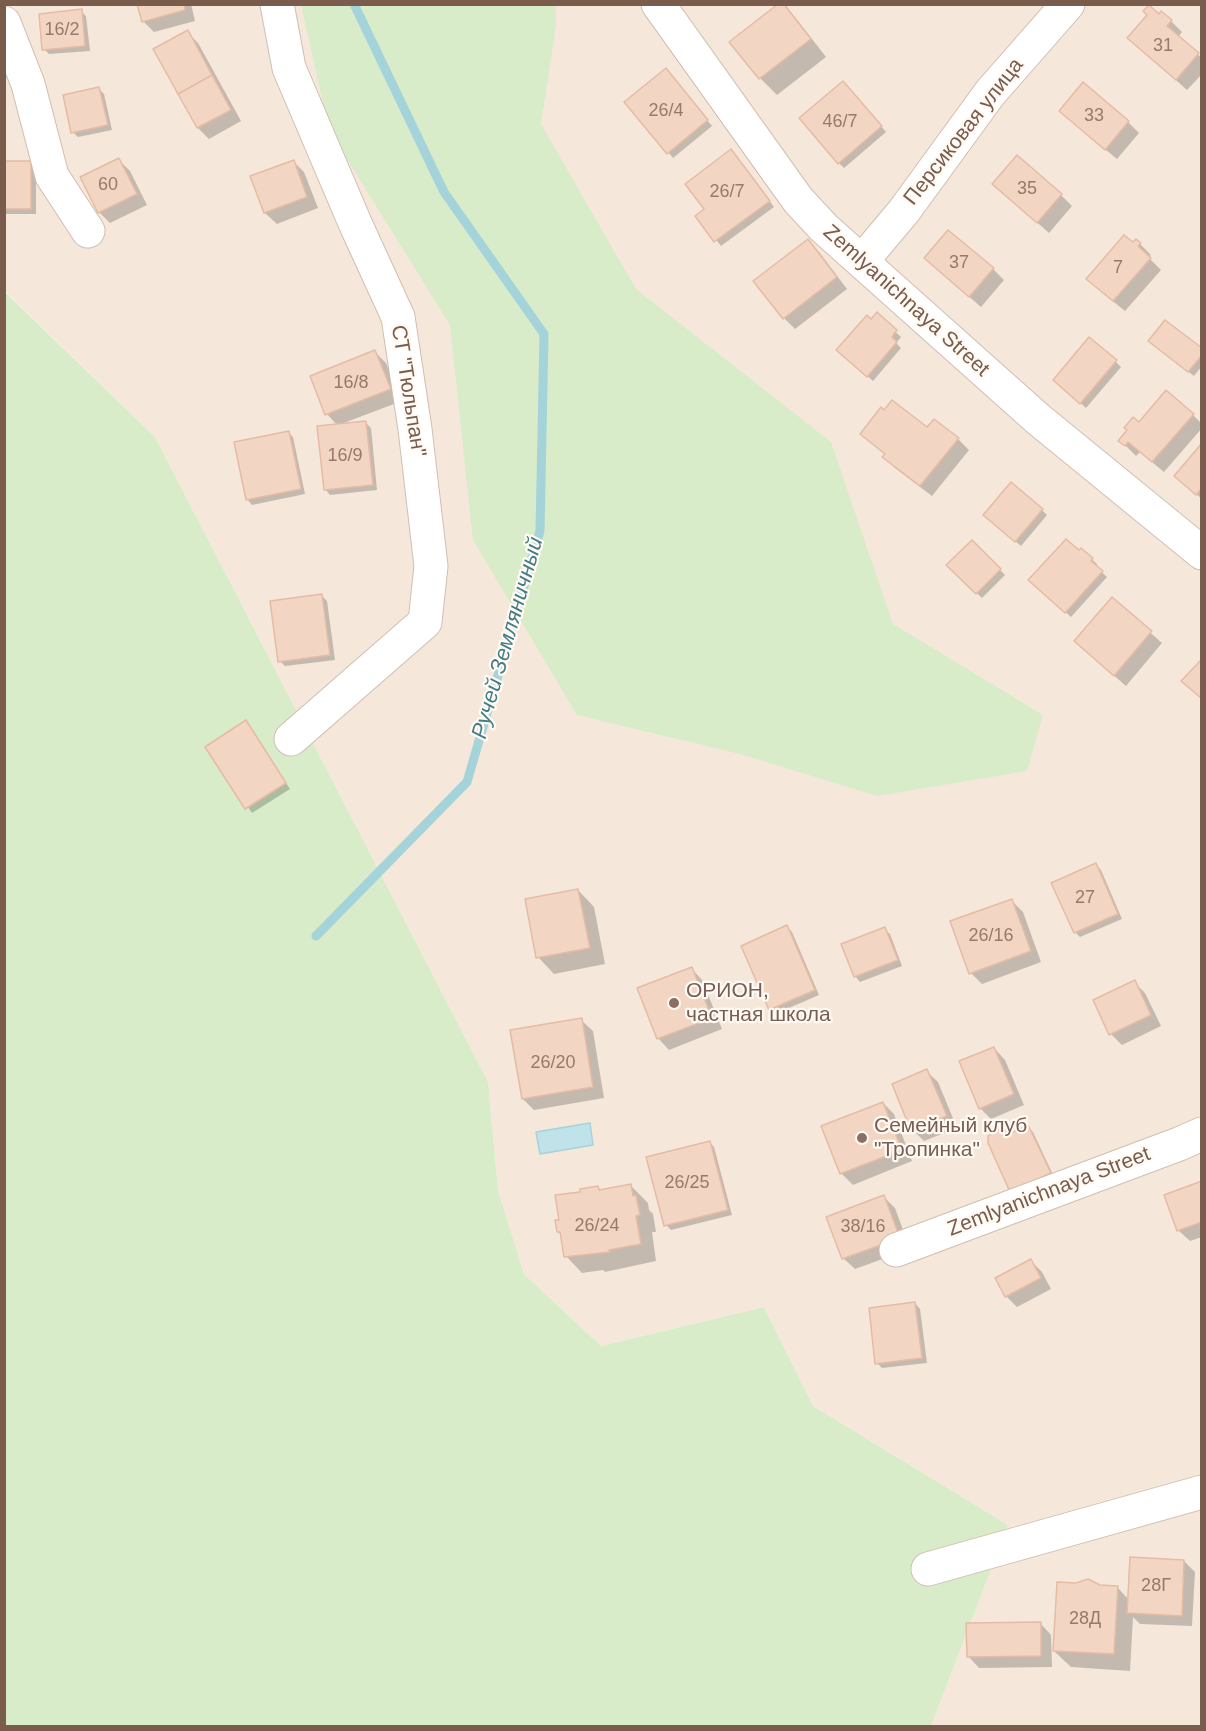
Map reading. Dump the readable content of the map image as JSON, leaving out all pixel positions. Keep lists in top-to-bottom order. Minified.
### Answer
{"streets":{"street":["Персиковая улица","Zemlyanichnaya Street","СТ \"Тюльпан\""]},"crossings":[["Персиковая улица","Zemlyanichnaya Street"]],"water":["Ручей Земляничный"],"places":["ОРИОН, частная школа","Семейный клуб \"Тропинка\""],"house_numbers":["16/2","31","26/4","33","46/7","60","35","26/7","37","7","16/8","16/9","27","26/16","26/20","26/25","26/24","38/16","28Г","28Д"]}
